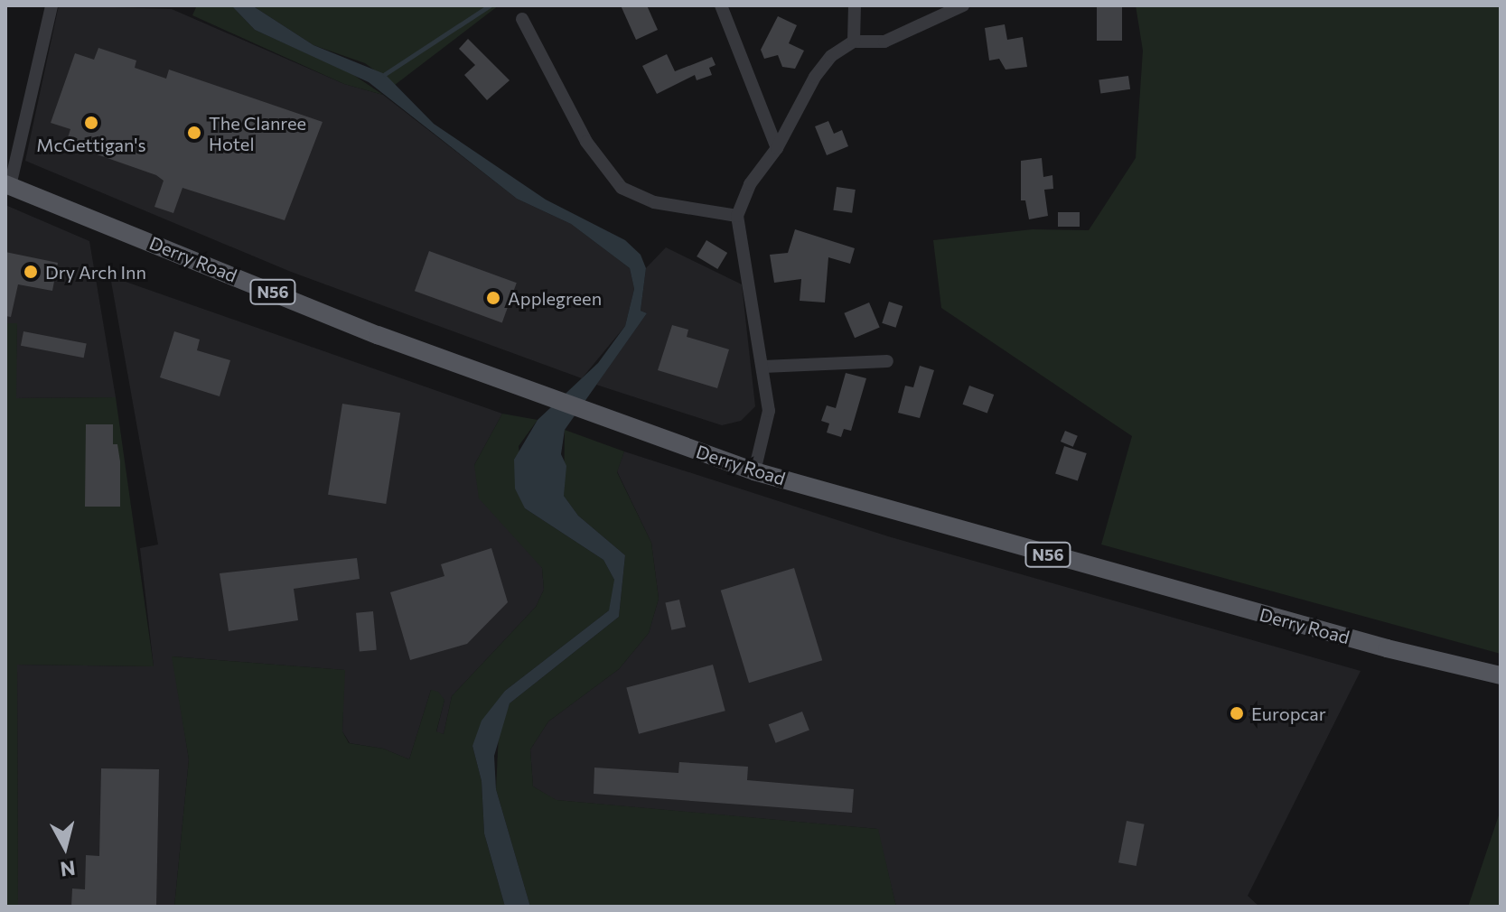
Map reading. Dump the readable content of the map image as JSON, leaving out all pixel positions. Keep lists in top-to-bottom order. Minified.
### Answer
{"streets":{"main road":["Derry Road","N56"]},"places":["McGettigan's","The Clanree Hotel","Dry Arch Inn","Applegreen","Europcar"],"north":"bottom"}
